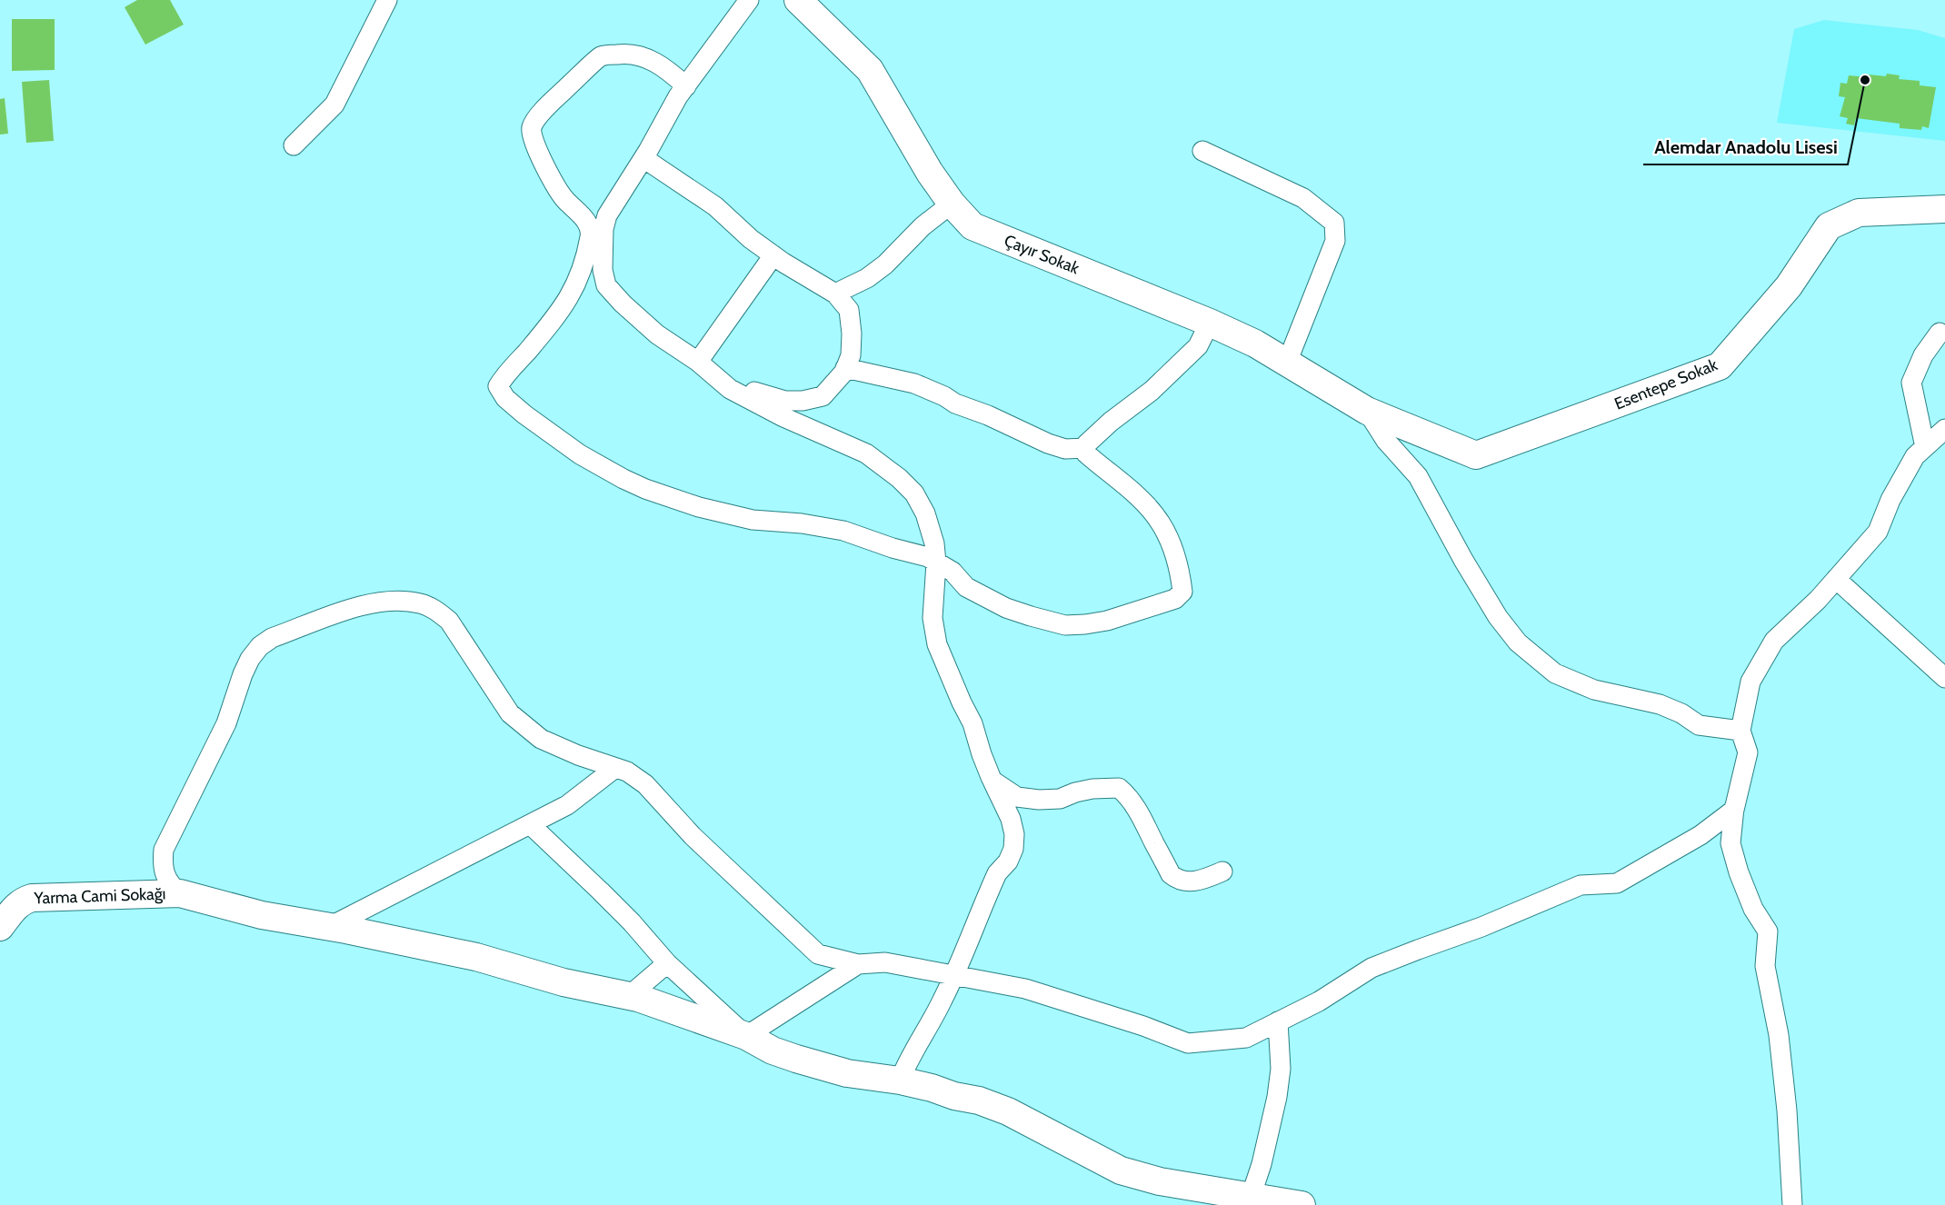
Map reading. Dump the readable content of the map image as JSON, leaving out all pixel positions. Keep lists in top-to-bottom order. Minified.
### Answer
{"streets":{"street":["Çayır Sokak","Esentepe Sokak","Yarma Cami Sokağı"]},"crossings":[["Çayır Sokak","Esentepe Sokak"]],"places":["Alemdar Anadolu Lisesi"]}
